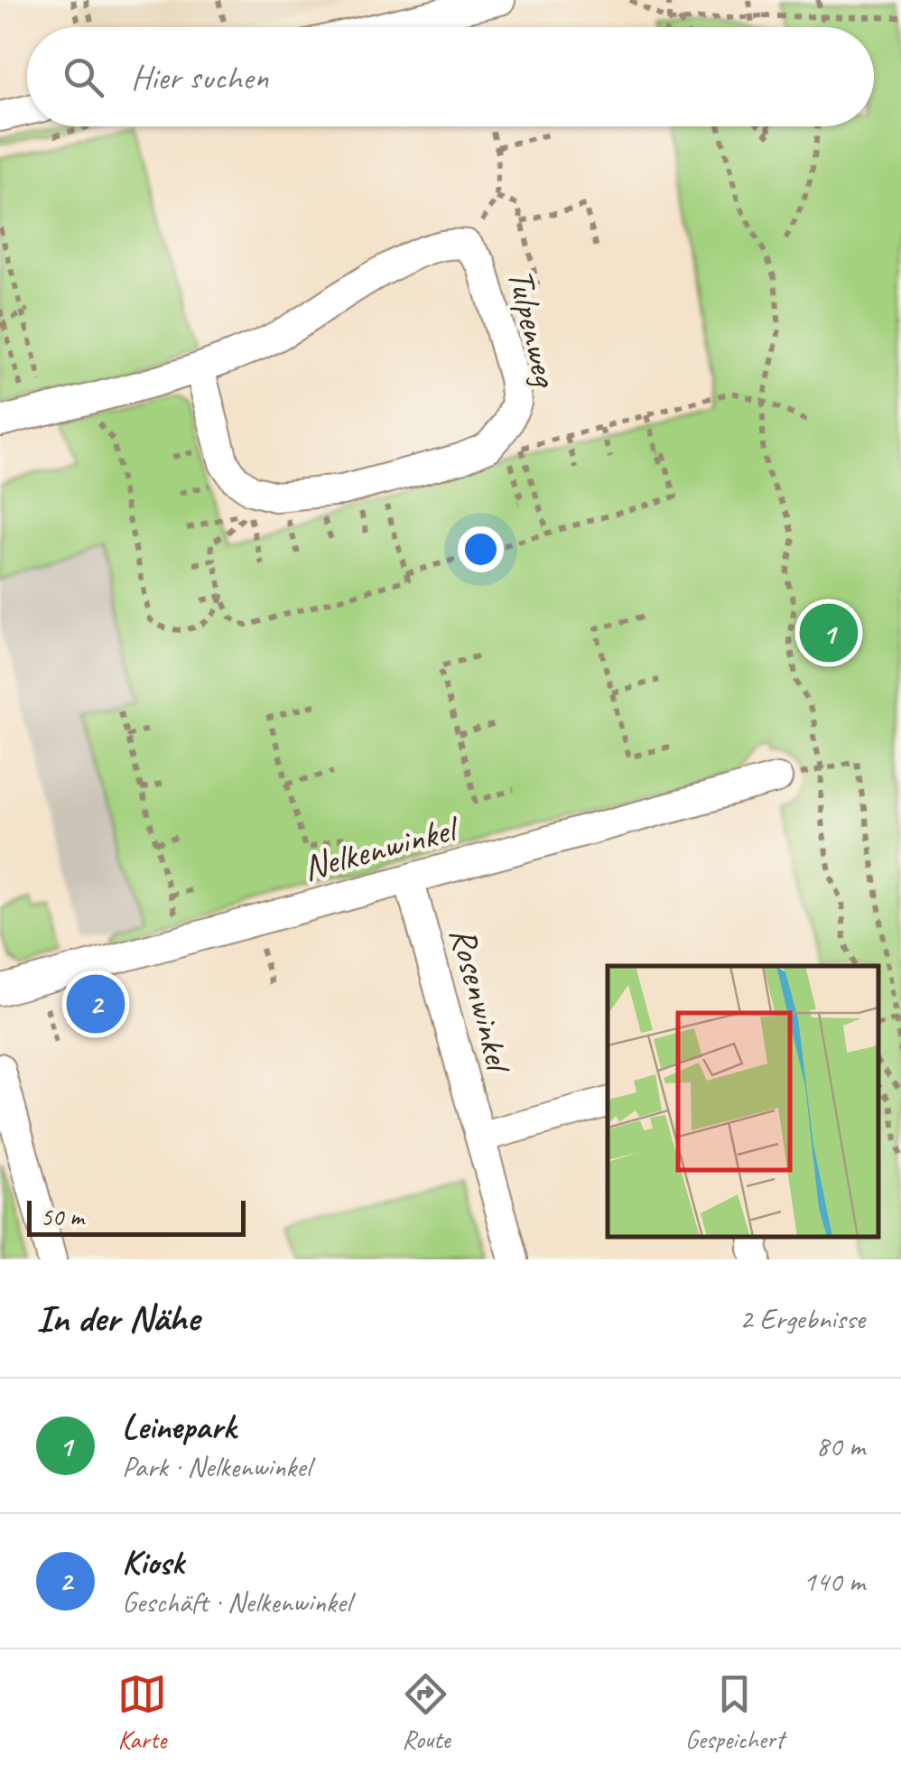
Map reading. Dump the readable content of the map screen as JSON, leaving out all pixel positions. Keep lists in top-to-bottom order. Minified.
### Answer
{"streets":{"street":["Tulpenweg","Nelkenwinkel","Rosenwinkel"]},"crossings":[["Nelkenwinkel","Rosenwinkel"]],"scale_bar":"50 m","page":{"search":"Hier suchen","pins":["1","2"],"scale":"50 m","heading":["In der Nähe","2 Ergebnisse"],"list":[{"mark":"1","name":"Leinepark","note":"Park · Nelkenwinkel","value":"80 m"},{"mark":"2","name":"Kiosk","note":"Geschäft · Nelkenwinkel","value":"140 m"}],"nav":["Karte","Route","Gespeichert"]}}
